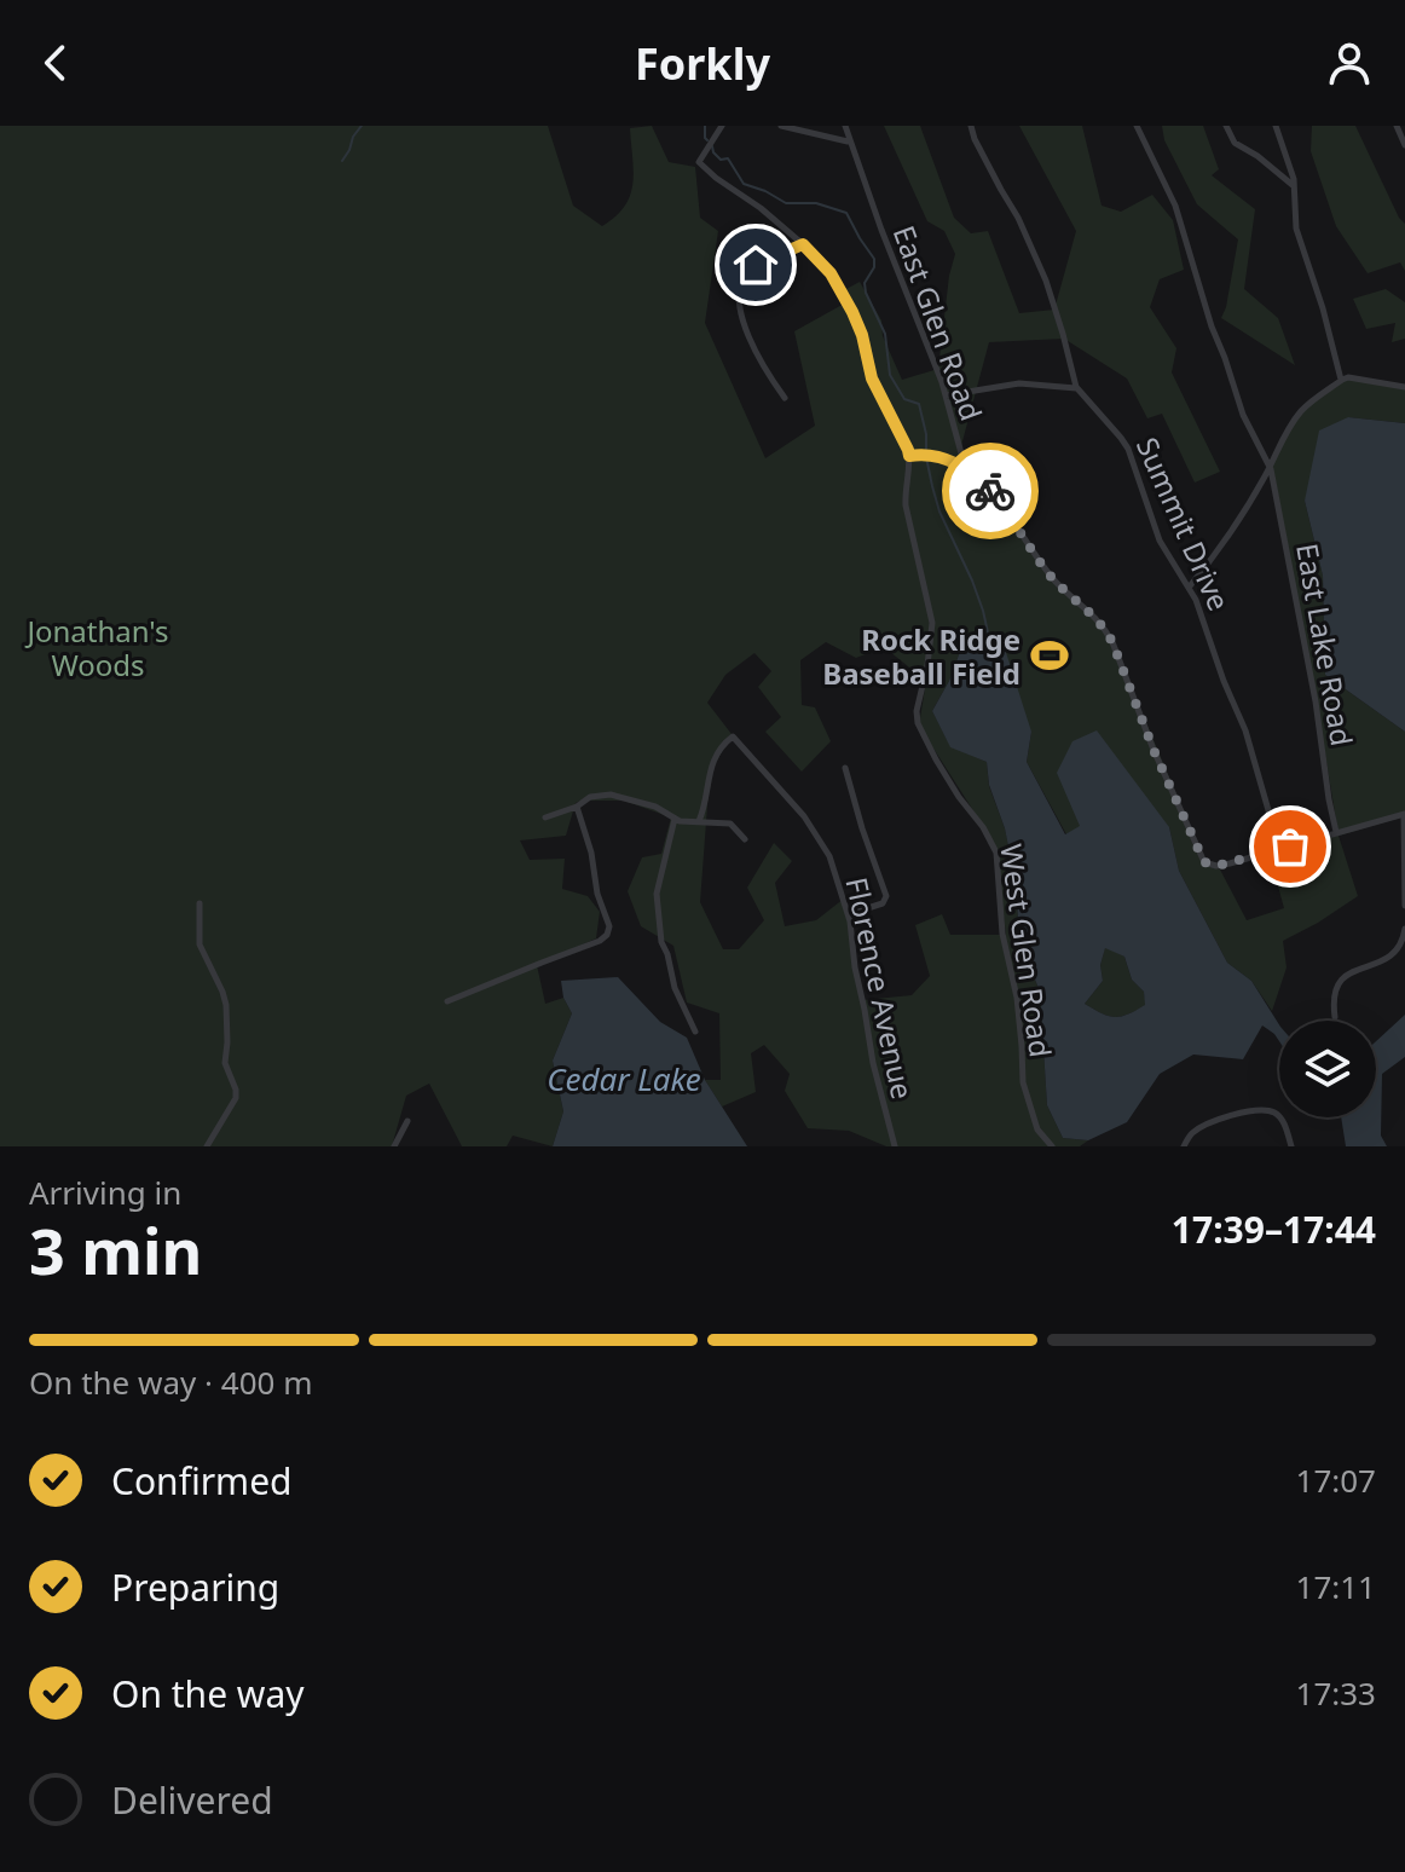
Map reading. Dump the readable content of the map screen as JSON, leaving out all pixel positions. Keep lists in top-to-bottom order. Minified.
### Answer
{"streets":{"street":["East Glen Road","Summit Drive","East Lake Road","West Glen Road","Florence Avenue"]},"crossings":[["East Glen Road","Summit Drive"]],"water":["Cedar Lake"],"parks":["Jonathan's Woods"],"places":{"sports":["Rock Ridge Baseball Field"]},"page":{"header":"Forkly","heading":["3 min","Arriving in","17:39–17:44"],"bar":"On the way · 400 m","list":[["Confirmed","17:07"],["Preparing","17:11"],["On the way","17:33"],"Delivered"]}}
